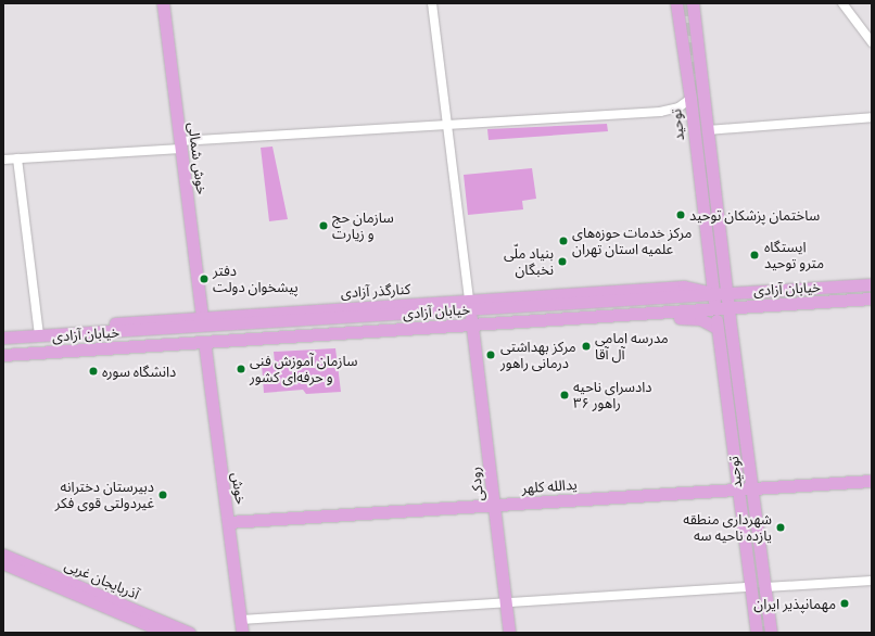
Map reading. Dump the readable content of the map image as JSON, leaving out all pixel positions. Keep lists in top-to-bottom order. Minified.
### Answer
{"streets":{"main road":["توحید","خوش شمالی","خیابان آزادی","کنارگذر آزادی","رودکی","یدالله کلهر","خوش","آذربایجان غربی"]},"crossings":[["توحید","خیابان آزادی"],["توحید","کنارگذر آزادی"],["توحید","یدالله کلهر"],["خوش شمالی","کنارگذر آزادی"],["خیابان آزادی","کنارگذر آزادی"],["خیابان آزادی","رودکی"],["کنارگذر آزادی","رودکی"],["رودکی","یدالله کلهر"],["یدالله کلهر","خوش"]],"places":["ساختمان پزشکان توحید","سازمان حج و زیارت","مرکز خدمات حوزه‌های علمیه استان تهران","ایستگاه مترو توحید","بنیاد ملّی نخبگان","دفتر پیشخوان دولت","مدرسه امامی آل آقا","مرکز بهداشتی درمانی راهور","سازمان آموزش فنی و حرفه‌ای کشور","دانشگاه سوره","دادسرای ناحیه ۳۶ راهور","دبيرستان دخترانه غيردولتی قوی فکر","شهرداری منطقه یازده ناحیه سه","مهمانپذیر ایران"]}
